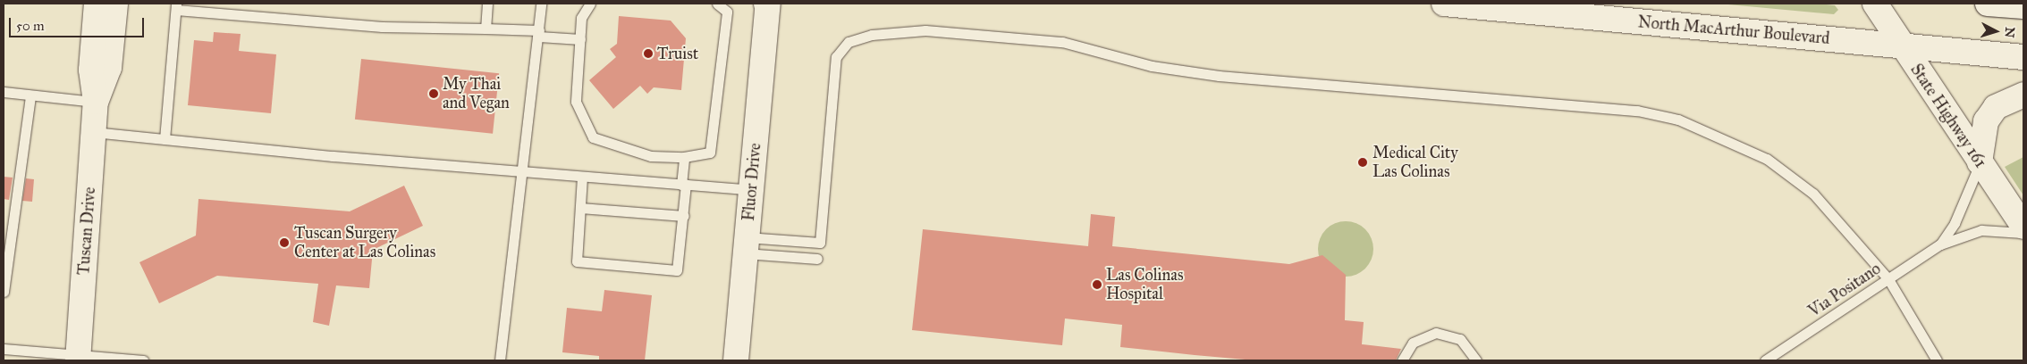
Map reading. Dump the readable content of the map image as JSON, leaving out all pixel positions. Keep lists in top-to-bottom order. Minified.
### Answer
{"streets":{"main road":["North MacArthur Boulevard","State Highway 161","Fluor Drive","Tuscan Drive"],"lane":["Via Positano"]},"crossings":[["North MacArthur Boulevard","State Highway 161"]],"places":["Truist","My Thai and Vegan","Medical City Las Colinas","Tuscan Surgery Center at Las Colinas","Las Colinas Hospital"],"scale_bar":"50 m","north":"right"}
